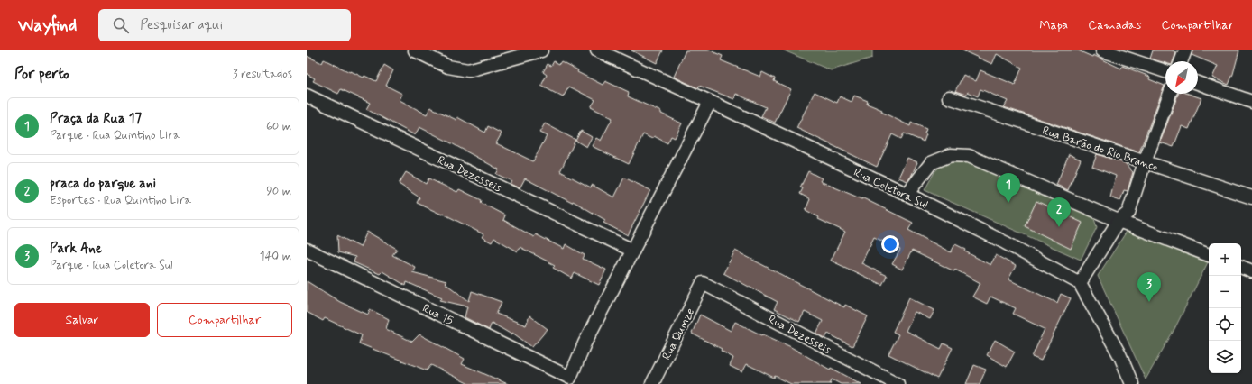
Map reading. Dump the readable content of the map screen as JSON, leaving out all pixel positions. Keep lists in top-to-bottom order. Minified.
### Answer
{"streets":{"street":["Rua Barão do Rio Branco","Rua Dezesseis","Rua Coletora Sul","Rua 15","Rua Quinze"]},"crossings":[["Rua Dezesseis","Rua 15"],["Rua Dezesseis","Rua Quinze"]],"north":"bottom left","page":{"header":"Wayfind","search":"Pesquisar aqui","nav":["Mapa","Camadas","Compartilhar"],"heading":["Por perto","3 resultados"],"list":[{"mark":"1","name":"Praça da Rua 17","note":"Parque · Rua Quintino Lira","value":"60 m"},{"mark":"2","name":"praca do parque ani","note":"Esportes · Rua Quintino Lira","value":"90 m"},{"mark":"3","name":"Park Ane","note":"Parque · Rua Coletora Sul","value":"140 m"}],"pins":["1","2","3"],"map_buttons":["+","−"],"buttons":["Salvar","Compartilhar"]}}
